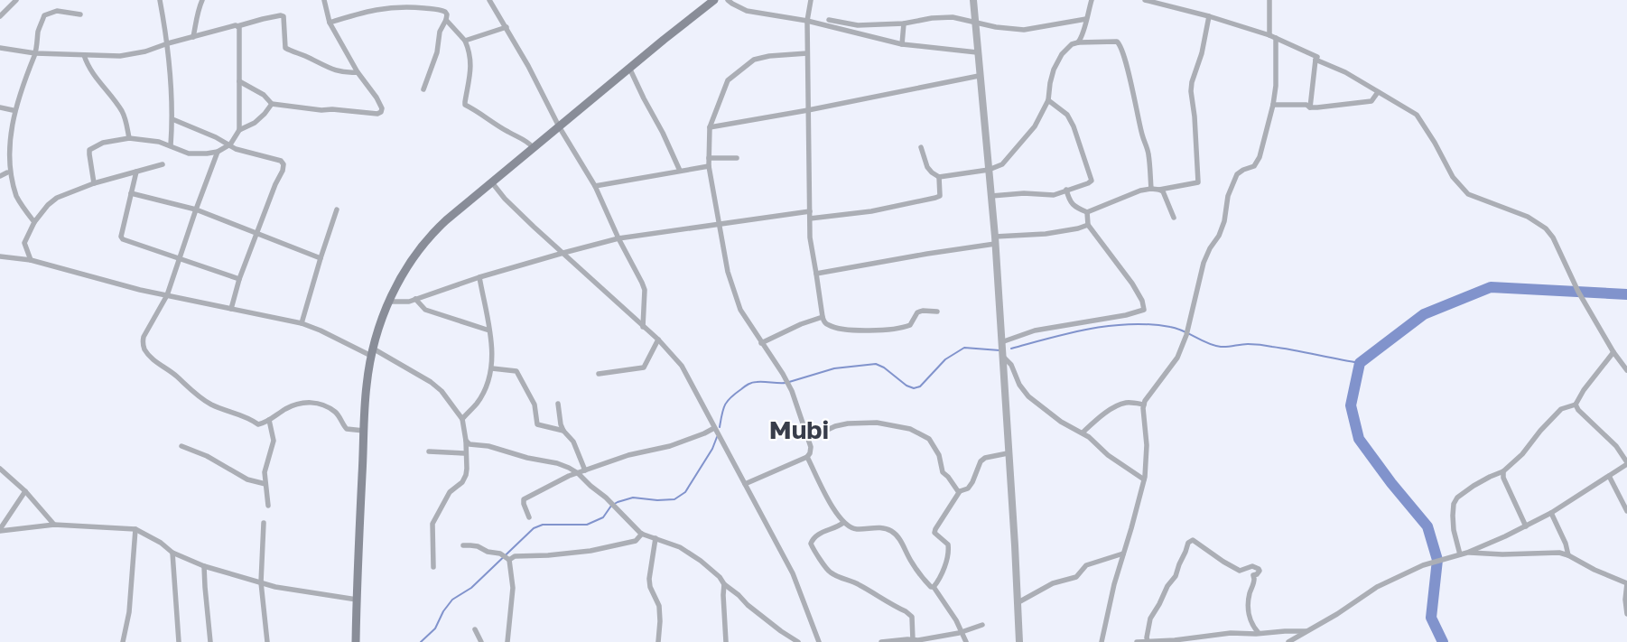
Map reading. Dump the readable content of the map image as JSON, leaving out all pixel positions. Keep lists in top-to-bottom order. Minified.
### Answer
{"districts":["Mubi"]}
